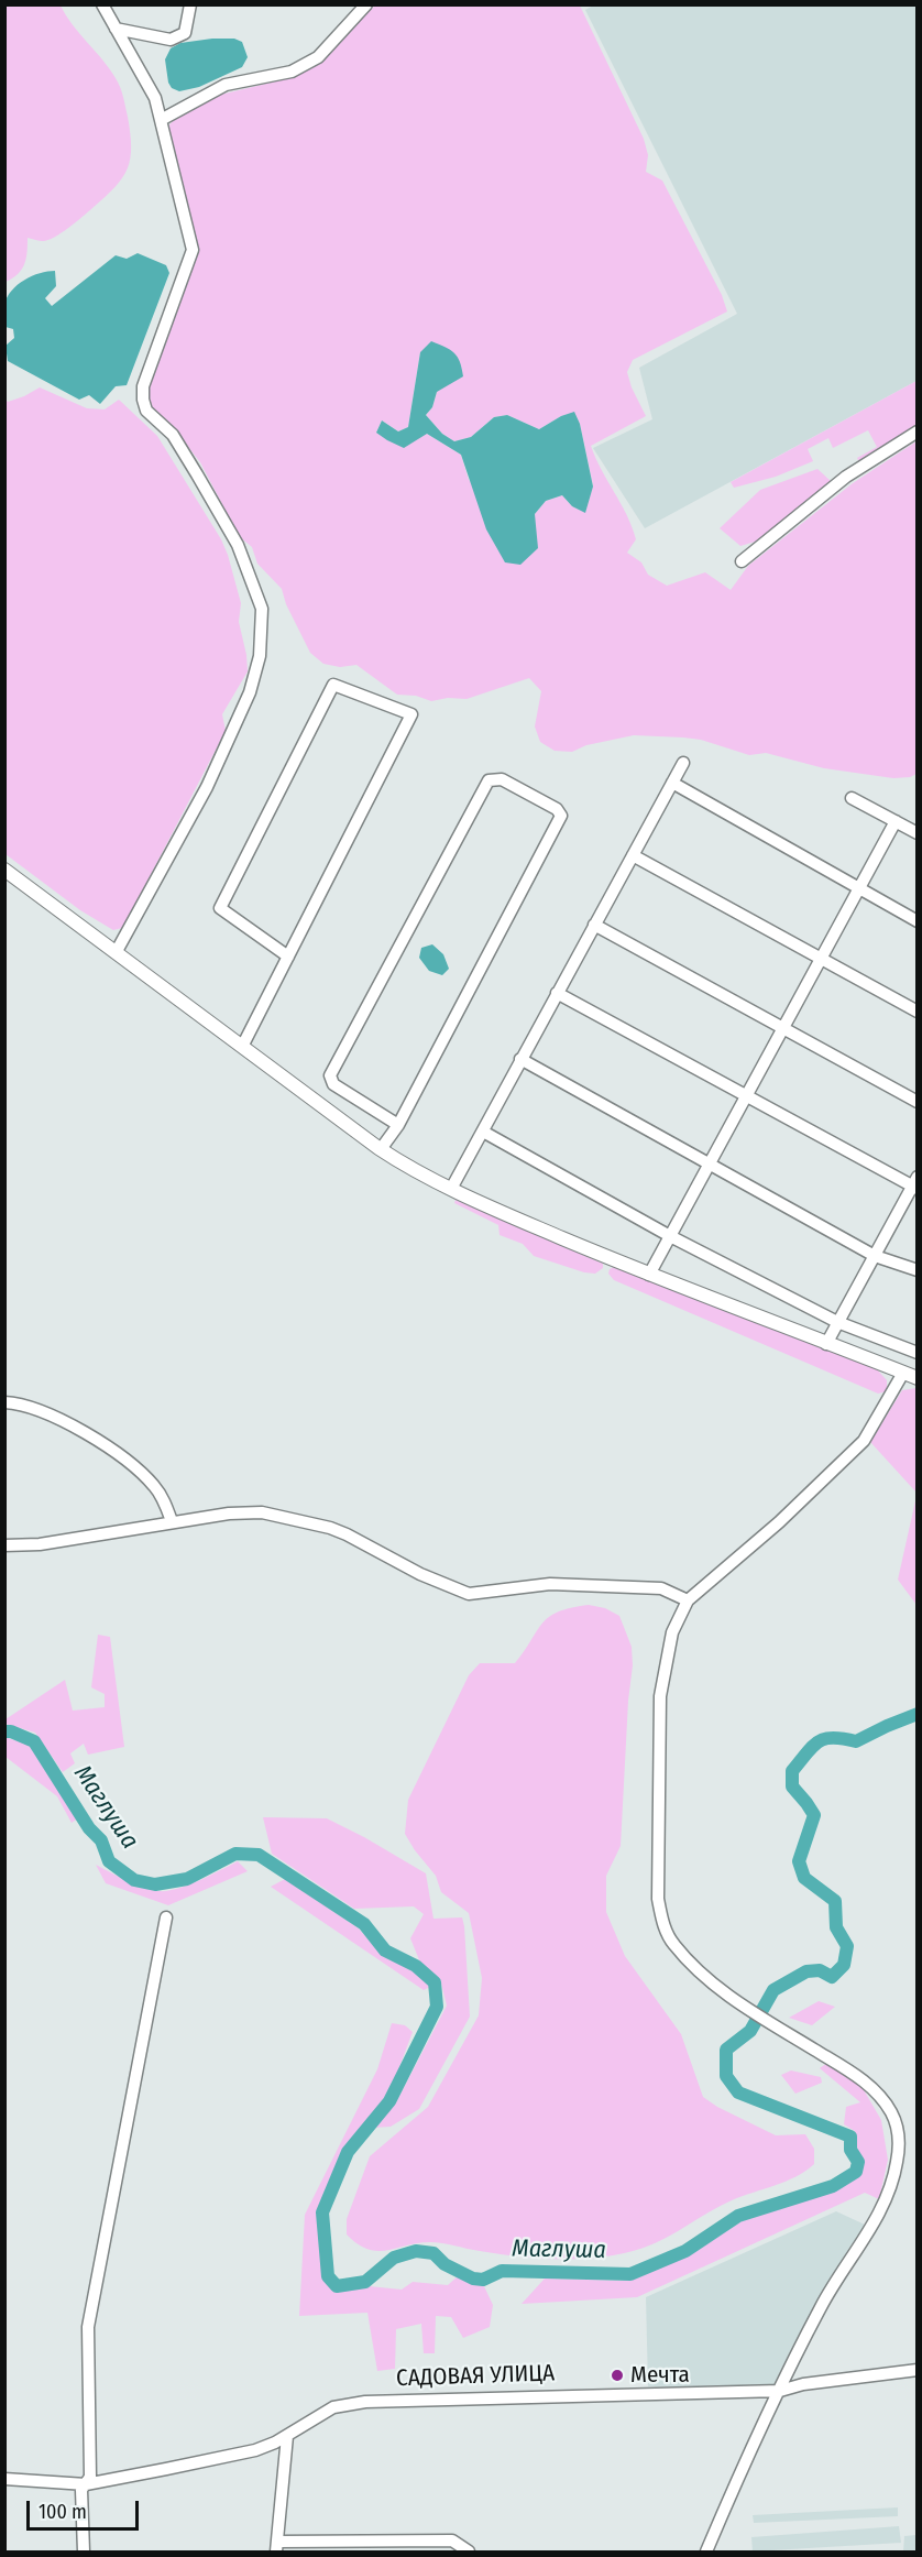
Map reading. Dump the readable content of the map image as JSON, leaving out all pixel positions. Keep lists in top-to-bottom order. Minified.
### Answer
{"streets":{"street":["САДОВАЯ УЛИЦА"]},"water":["Маглуша"],"places":["Мечта"],"scale_bar":"100 m"}
